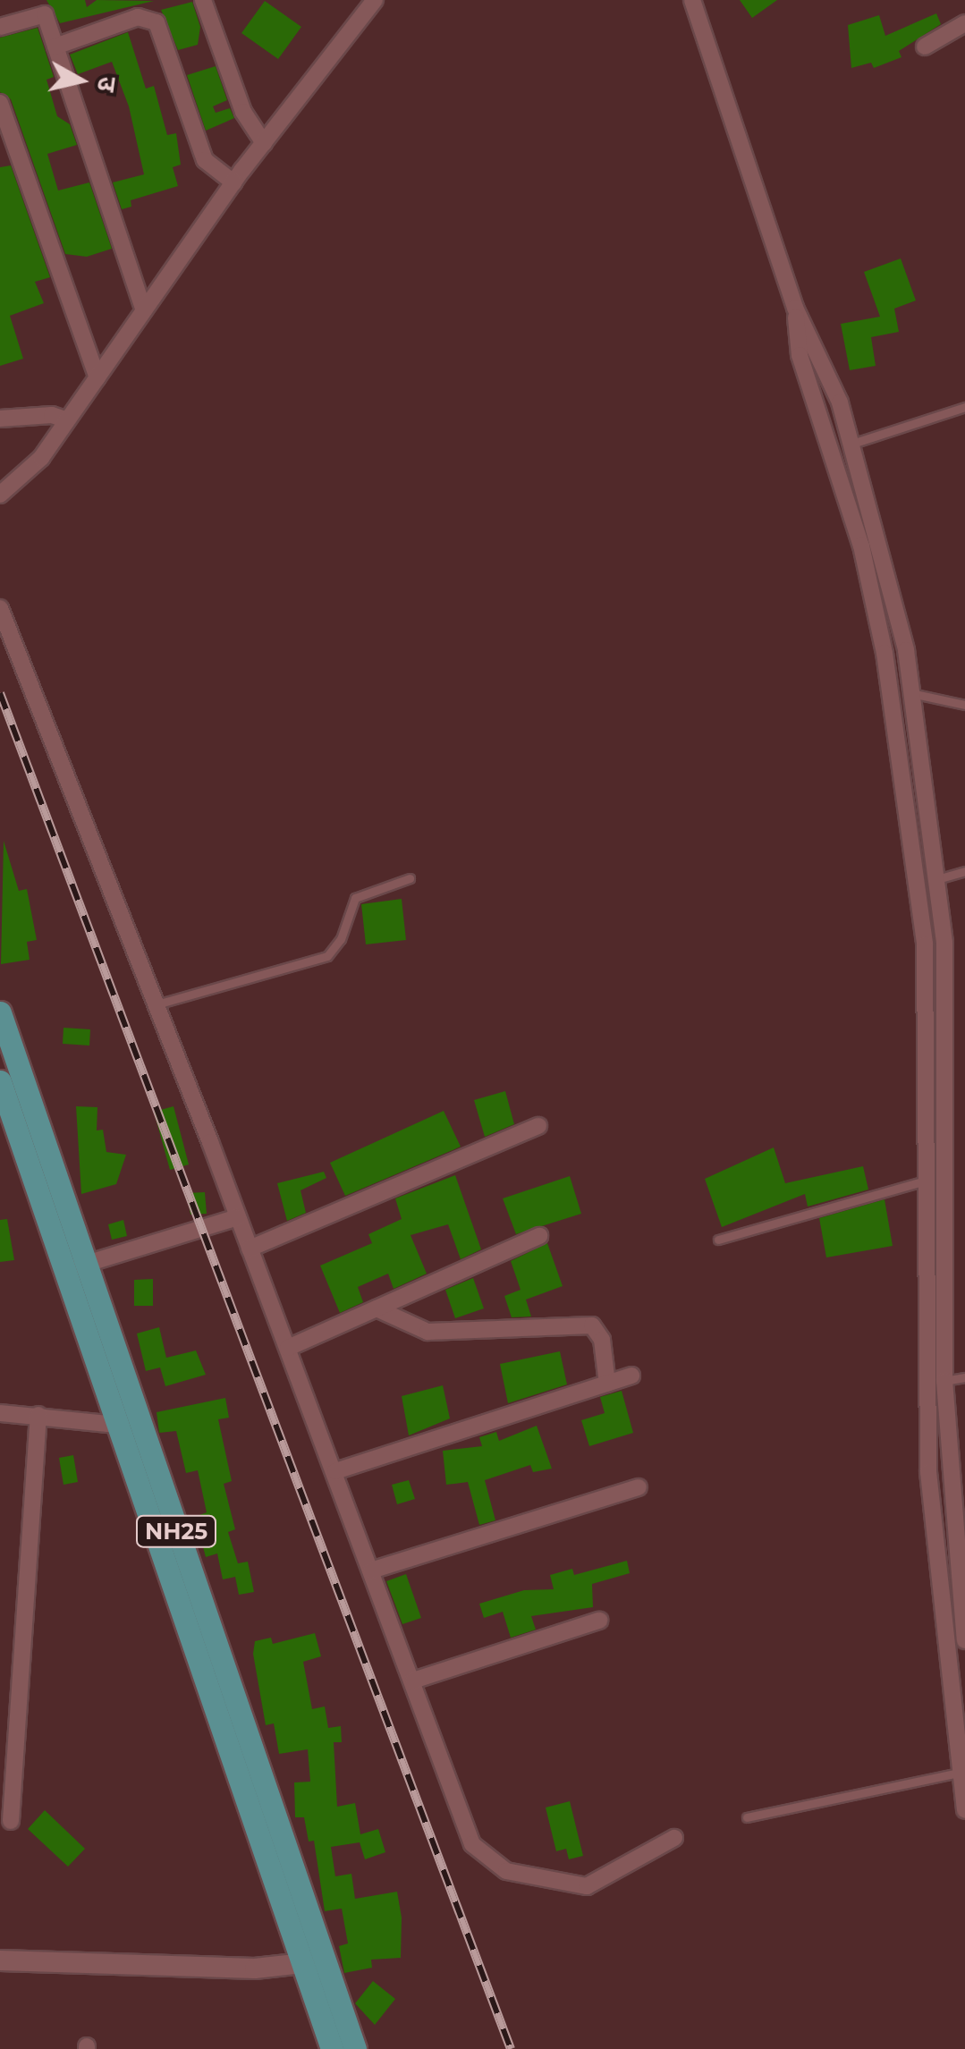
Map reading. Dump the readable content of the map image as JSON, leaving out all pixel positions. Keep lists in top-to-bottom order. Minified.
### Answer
{"streets":{"main road":["NH25"]},"north":"right"}
